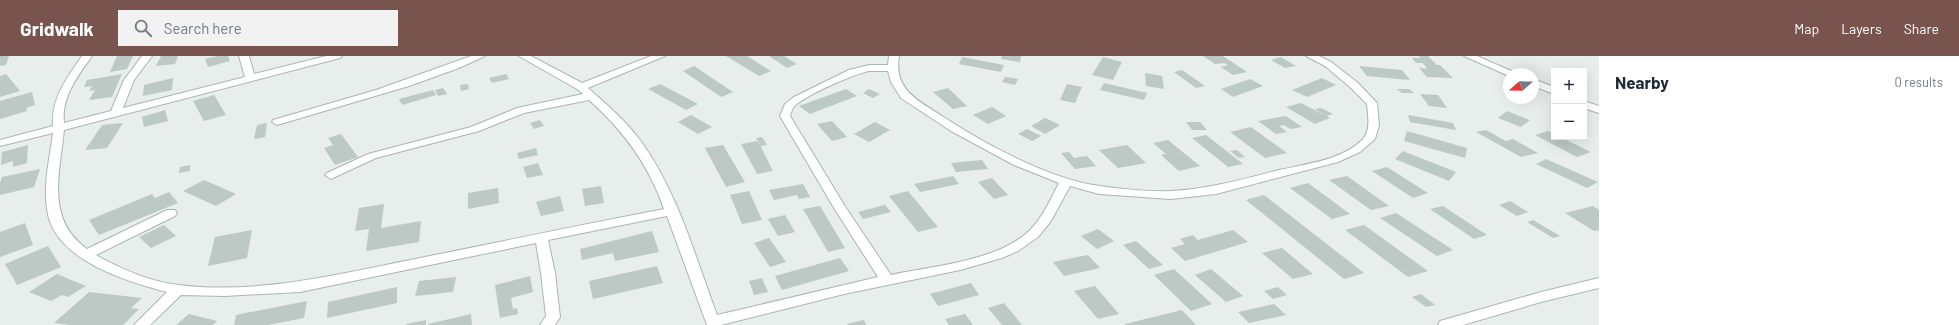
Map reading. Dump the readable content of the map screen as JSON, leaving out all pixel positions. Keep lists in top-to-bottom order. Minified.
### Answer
{"north":"left","page":{"header":"Gridwalk","search":"Search here","nav":["Map","Layers","Share"],"heading":["Nearby","0 results"],"map_buttons":["+","−"]}}
